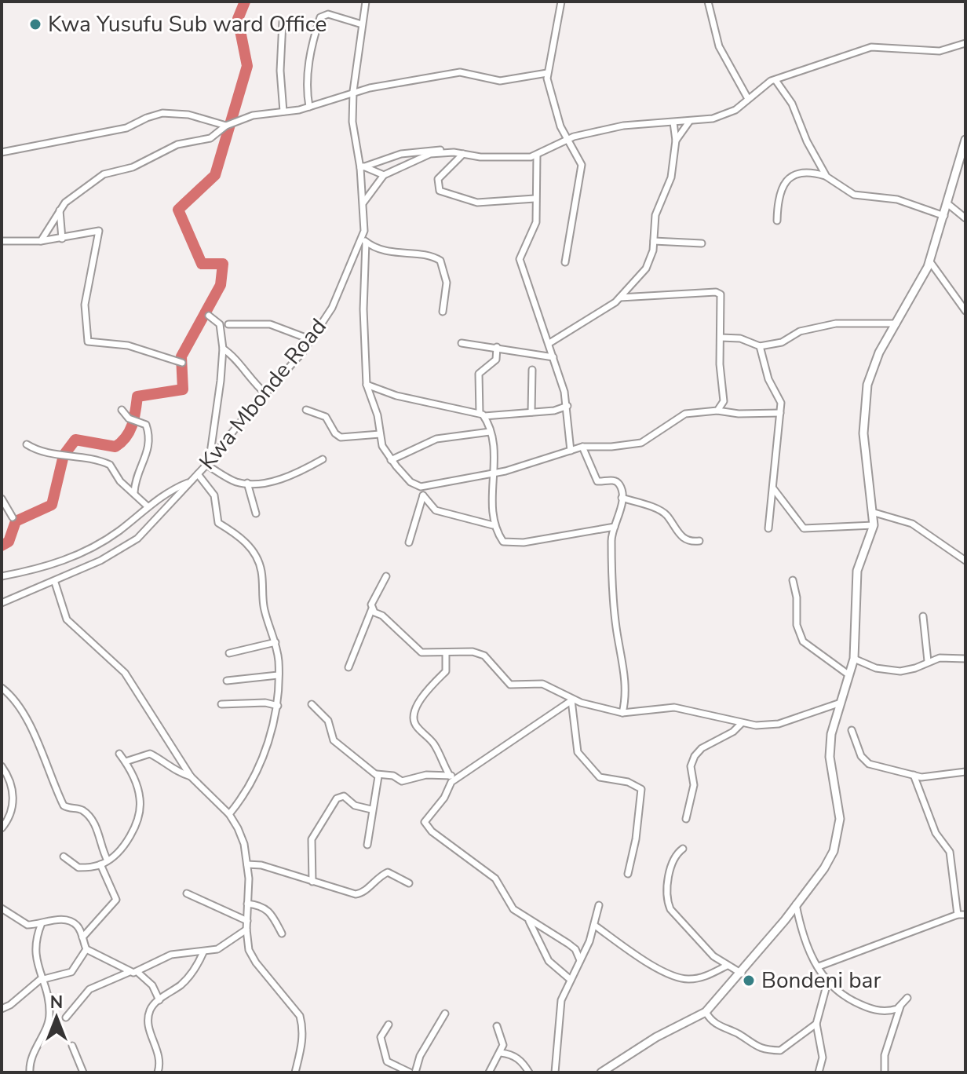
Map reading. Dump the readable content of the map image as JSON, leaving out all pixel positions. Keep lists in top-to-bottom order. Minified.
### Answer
{"streets":{"street":["Kwa Mbonde Road"]},"places":["Kwa Yusufu Sub ward Office","Bondeni bar"],"north":"top"}
